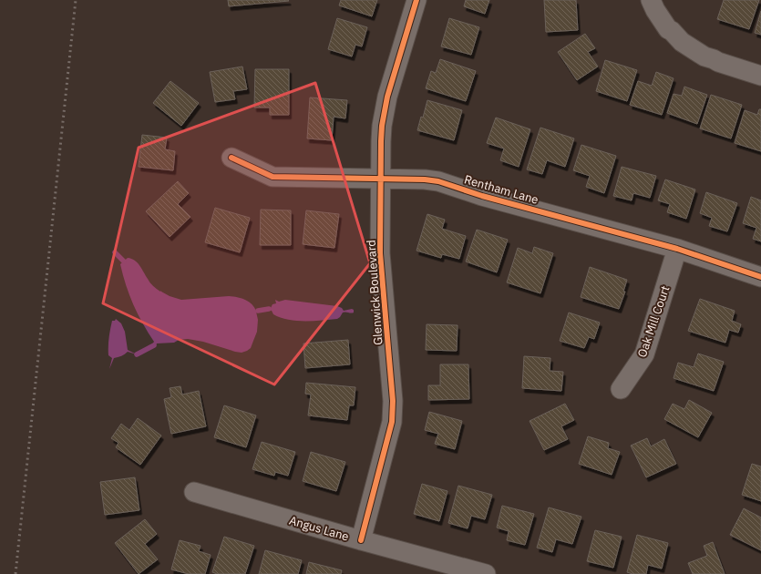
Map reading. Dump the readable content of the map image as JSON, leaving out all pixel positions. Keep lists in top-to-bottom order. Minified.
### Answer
{"streets":{"street":["Rentham Lane","Glenwick Boulevard","Oak Mill Court","Angus Lane"]},"crossings":[["Rentham Lane","Glenwick Boulevard"],["Rentham Lane","Oak Mill Court"],["Glenwick Boulevard","Angus Lane"]]}
